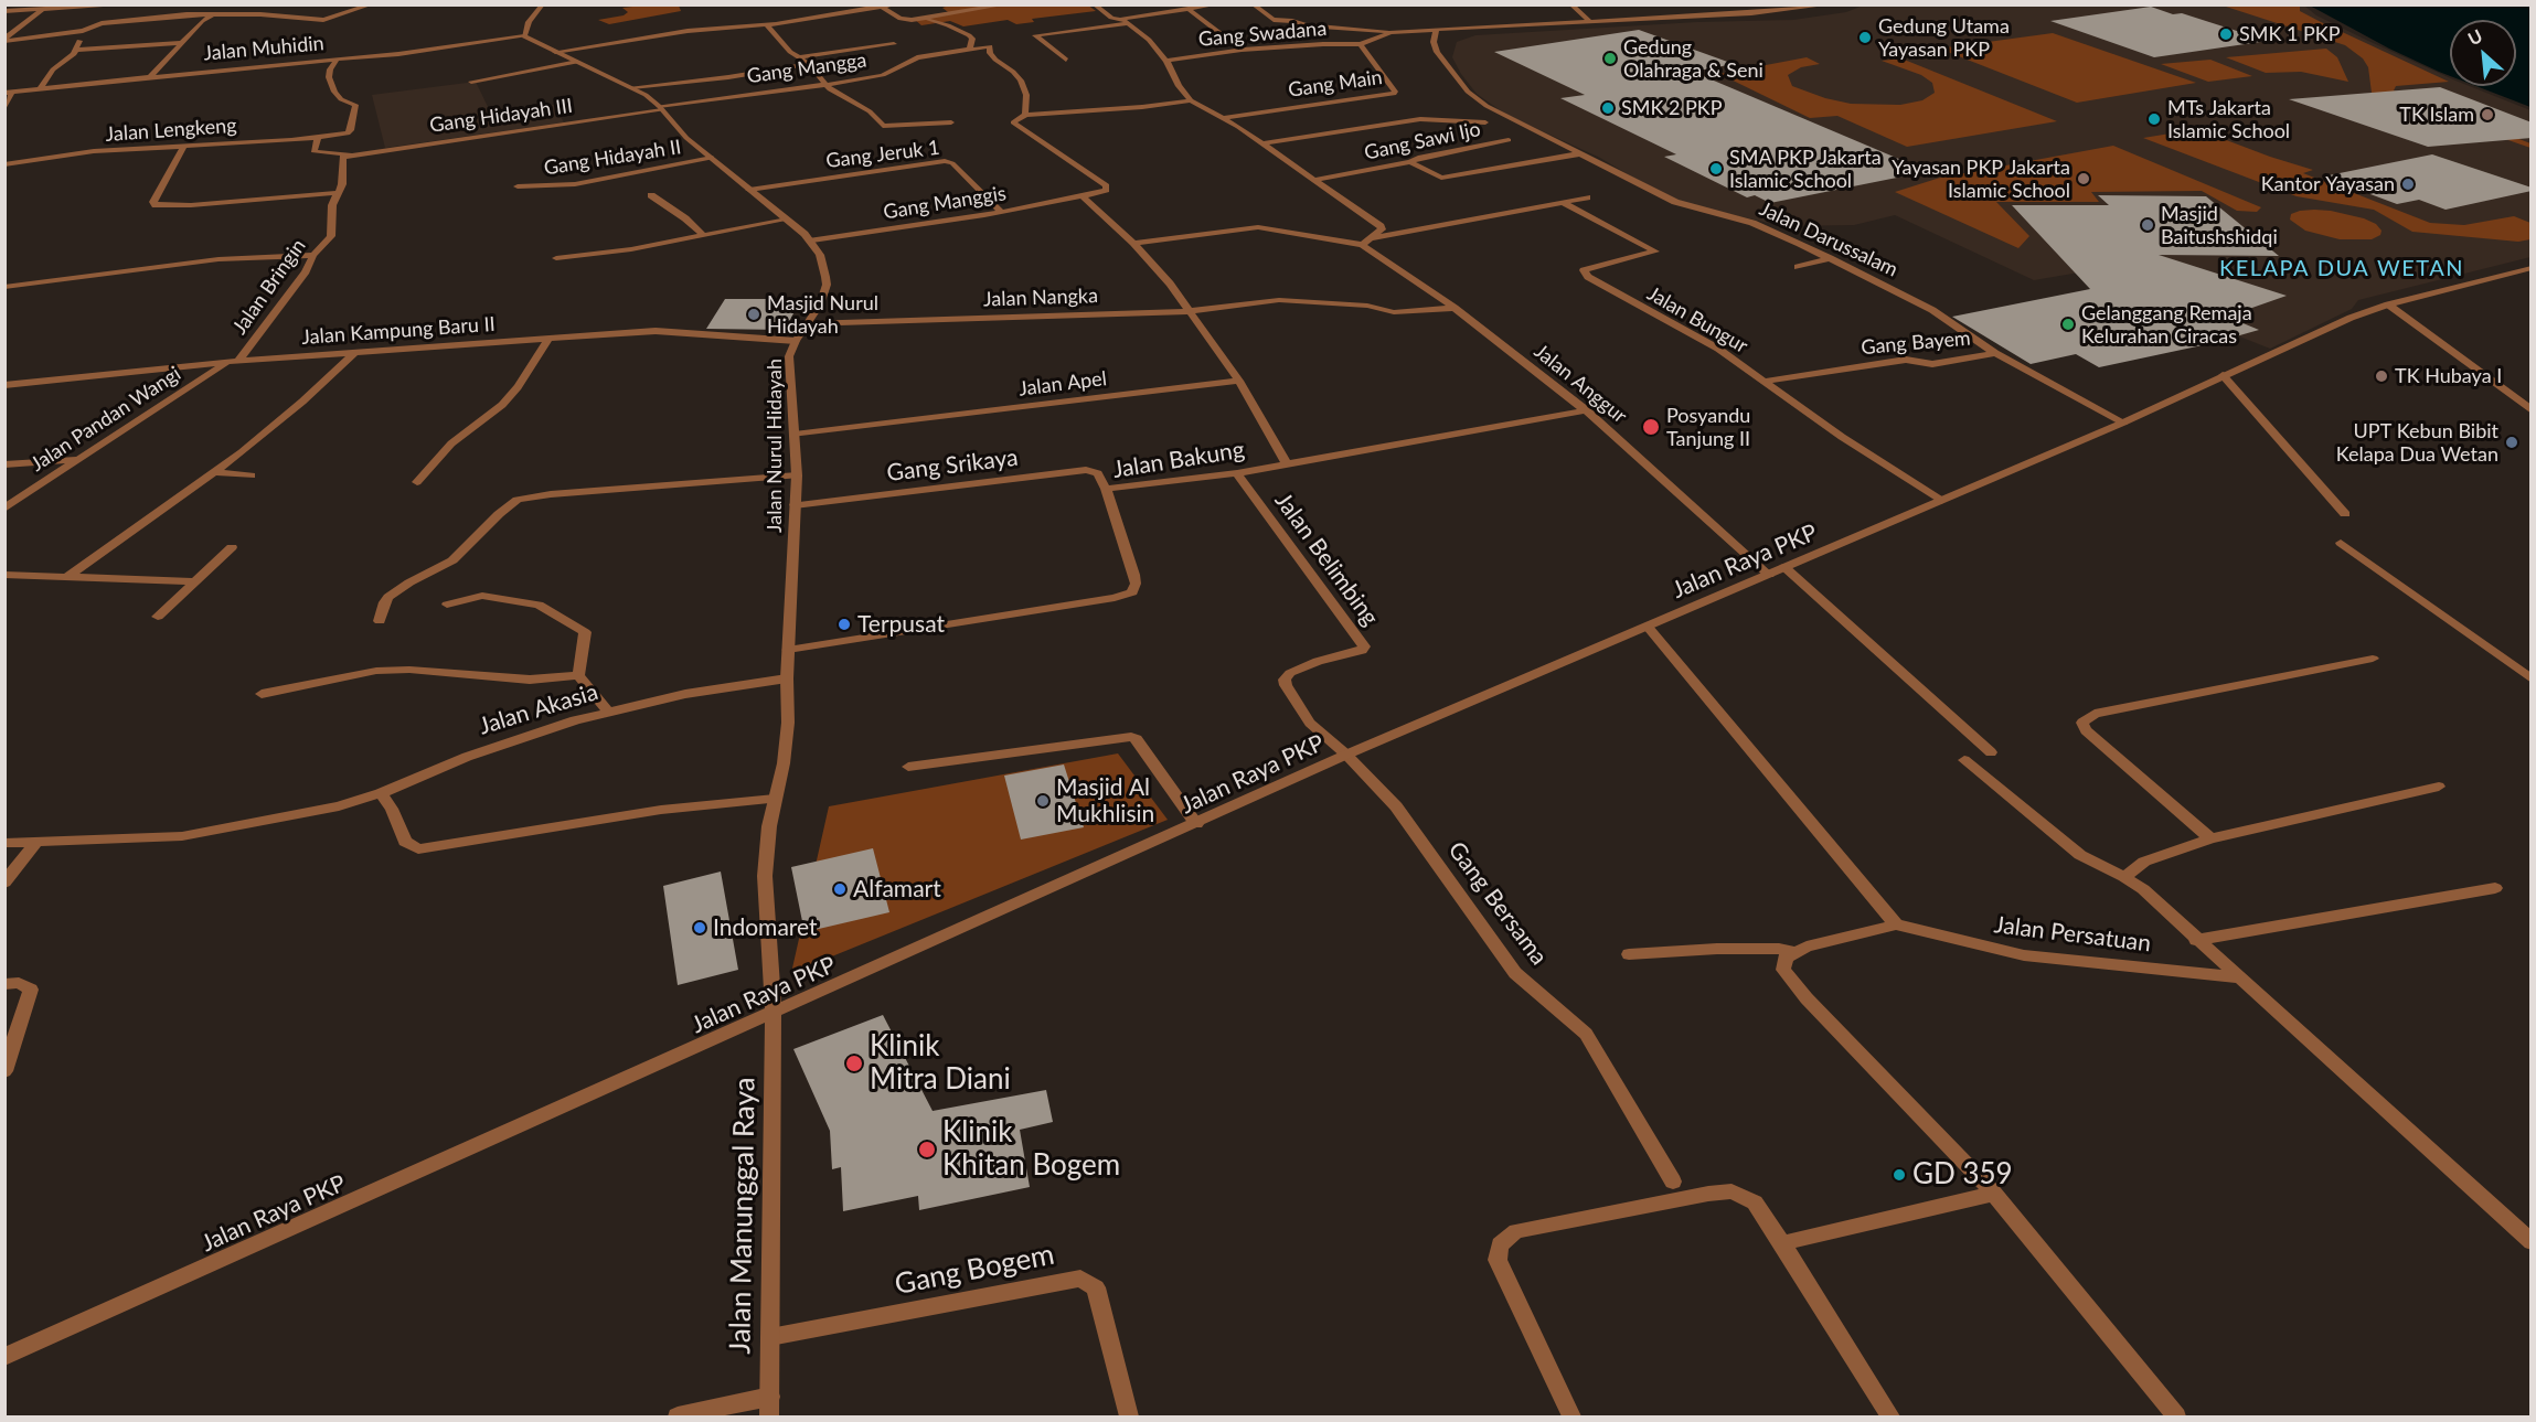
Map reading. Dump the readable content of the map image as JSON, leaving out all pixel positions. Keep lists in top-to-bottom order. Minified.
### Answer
{"streets":{"street":["Gang Swadana","Jalan Muhidin","Gang Mangga","Gang Main","Gang Hidayah III","Jalan Lengkeng","Gang Sawi Ijo","Gang Jeruk 1","Gang Hidayah II","Gang Manggis","Jalan Darussalam","Jalan Bringin","Jalan Nangka","Jalan Bungur","Jalan Kampung Baru II","Gang Bayem","Jalan Apel","Jalan Anggur","Jalan Pandan Wangi","Jalan Nurul Hidayah","Jalan Bakung","Gang Srikaya","Jalan Belimbing","Jalan Raya PKP","Jalan Akasia","Gang Bersama","Jalan Persatuan","Jalan Manunggal Raya","Gang Bogem"]},"crossings":[["Gang Swadana","Gang Main"],["Jalan Muhidin","Jalan Lengkeng"],["Jalan Muhidin","Jalan Nurul Hidayah"],["Gang Mangga","Gang Hidayah III"],["Gang Mangga","Jalan Nurul Hidayah"],["Gang Main","Jalan Darussalam"],["Gang Hidayah III","Jalan Lengkeng"],["Gang Hidayah III","Jalan Nurul Hidayah"],["Gang Sawi Ijo","Jalan Darussalam"],["Gang Jeruk 1","Gang Manggis"],["Gang Jeruk 1","Jalan Nurul Hidayah"],["Gang Hidayah II","Jalan Nurul Hidayah"],["Gang Manggis","Jalan Nurul Hidayah"],["Jalan Darussalam","Gang Bayem"],["Jalan Darussalam","Jalan Raya PKP"],["Jalan Bringin","Jalan Kampung Baru II"],["Jalan Bringin","Jalan Pandan Wangi"],["Jalan Nangka","Jalan Anggur"],["Jalan Nangka","Jalan Nurul Hidayah"],["Jalan Bungur","Gang Bayem"],["Jalan Bungur","Jalan Raya PKP"],["Jalan Kampung Baru II","Jalan Pandan Wangi"],["Jalan Kampung Baru II","Jalan Nurul Hidayah"],["Jalan Apel","Jalan Nurul Hidayah"],["Jalan Anggur","Jalan Bakung"],["Jalan Anggur","Jalan Raya PKP"],["Jalan Nurul Hidayah","Jalan Bakung"],["Jalan Nurul Hidayah","Gang Srikaya"],["Jalan Nurul Hidayah","Jalan Raya PKP"],["Jalan Nurul Hidayah","Jalan Akasia"],["Jalan Nurul Hidayah","Jalan Manunggal Raya"],["Jalan Bakung","Gang Srikaya"],["Jalan Bakung","Jalan Belimbing"],["Jalan Belimbing","Jalan Raya PKP"],["Jalan Belimbing","Gang Bersama"],["Jalan Raya PKP","Gang Bersama"],["Jalan Raya PKP","Jalan Manunggal Raya"],["Jalan Manunggal Raya","Gang Bogem"]],"districts":["KELAPA DUA WETAN"],"places":["SMK 1 PKP","Gedung Utama Yayasan PKP","Gedung Olahraga & Seni","SMK 2 PKP","TK Islam","MTs Jakarta Islamic School","SMA PKP Jakarta Islamic School","Yayasan PKP Jakarta Islamic School","Kantor Yayasan","Masjid Baitushshidqi","Masjid Nurul Hidayah","Gelanggang Remaja Kelurahan Ciracas","TK Hubaya I","Posyandu Tanjung II","UPT Kebun Bibit Kelapa Dua Wetan","Terpusat","Masjid Al Mukhlisin","Alfamart","Indomaret","Klinik Mitra Diani","Klinik Khitan Bogem","GD 359"],"north":"top left"}
